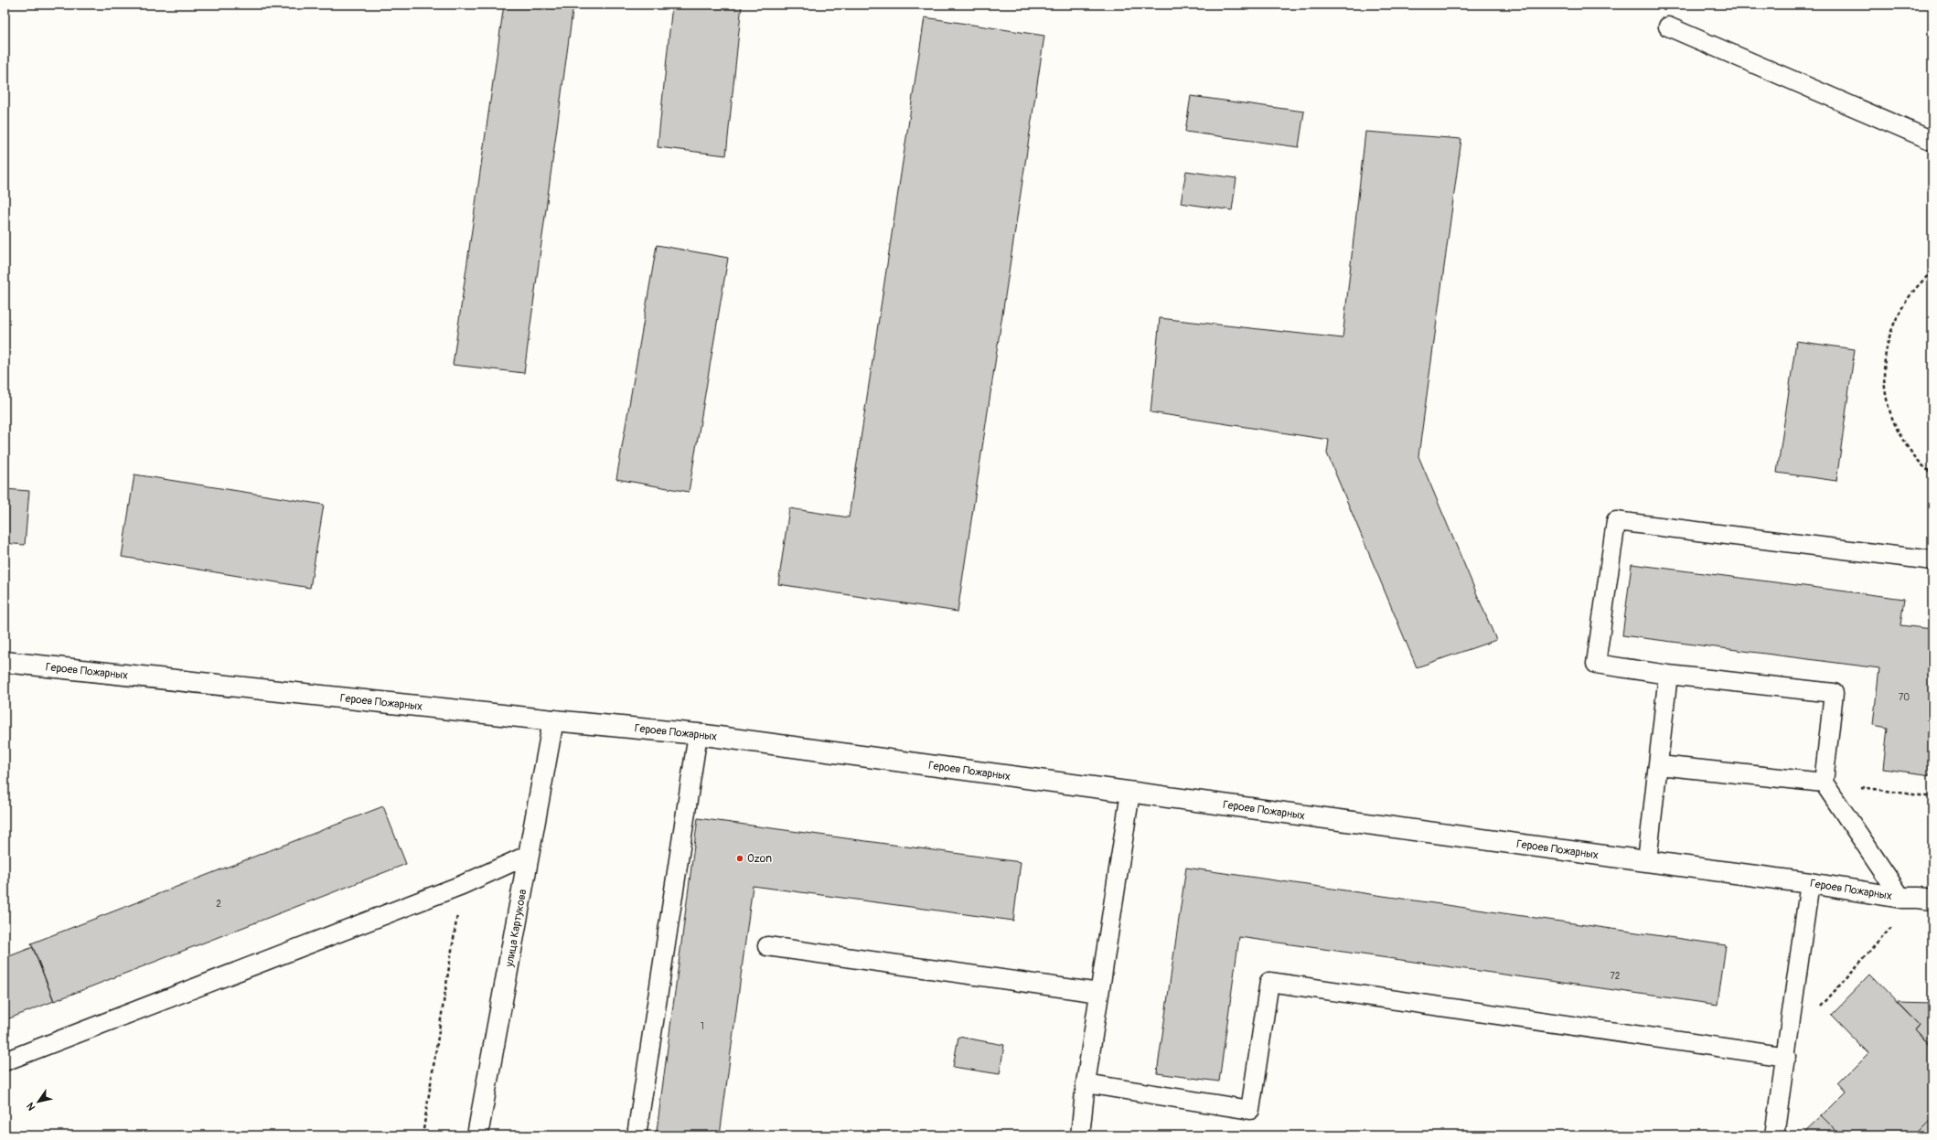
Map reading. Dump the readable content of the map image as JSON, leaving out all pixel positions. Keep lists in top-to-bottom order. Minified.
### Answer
{"streets":{"main road":["Героев Пожарных","улица Картукова"]},"crossings":[["Героев Пожарных","улица Картукова"]],"places":["Ozon"],"house_numbers":["70","2","72","1"],"north":"bottom left"}
